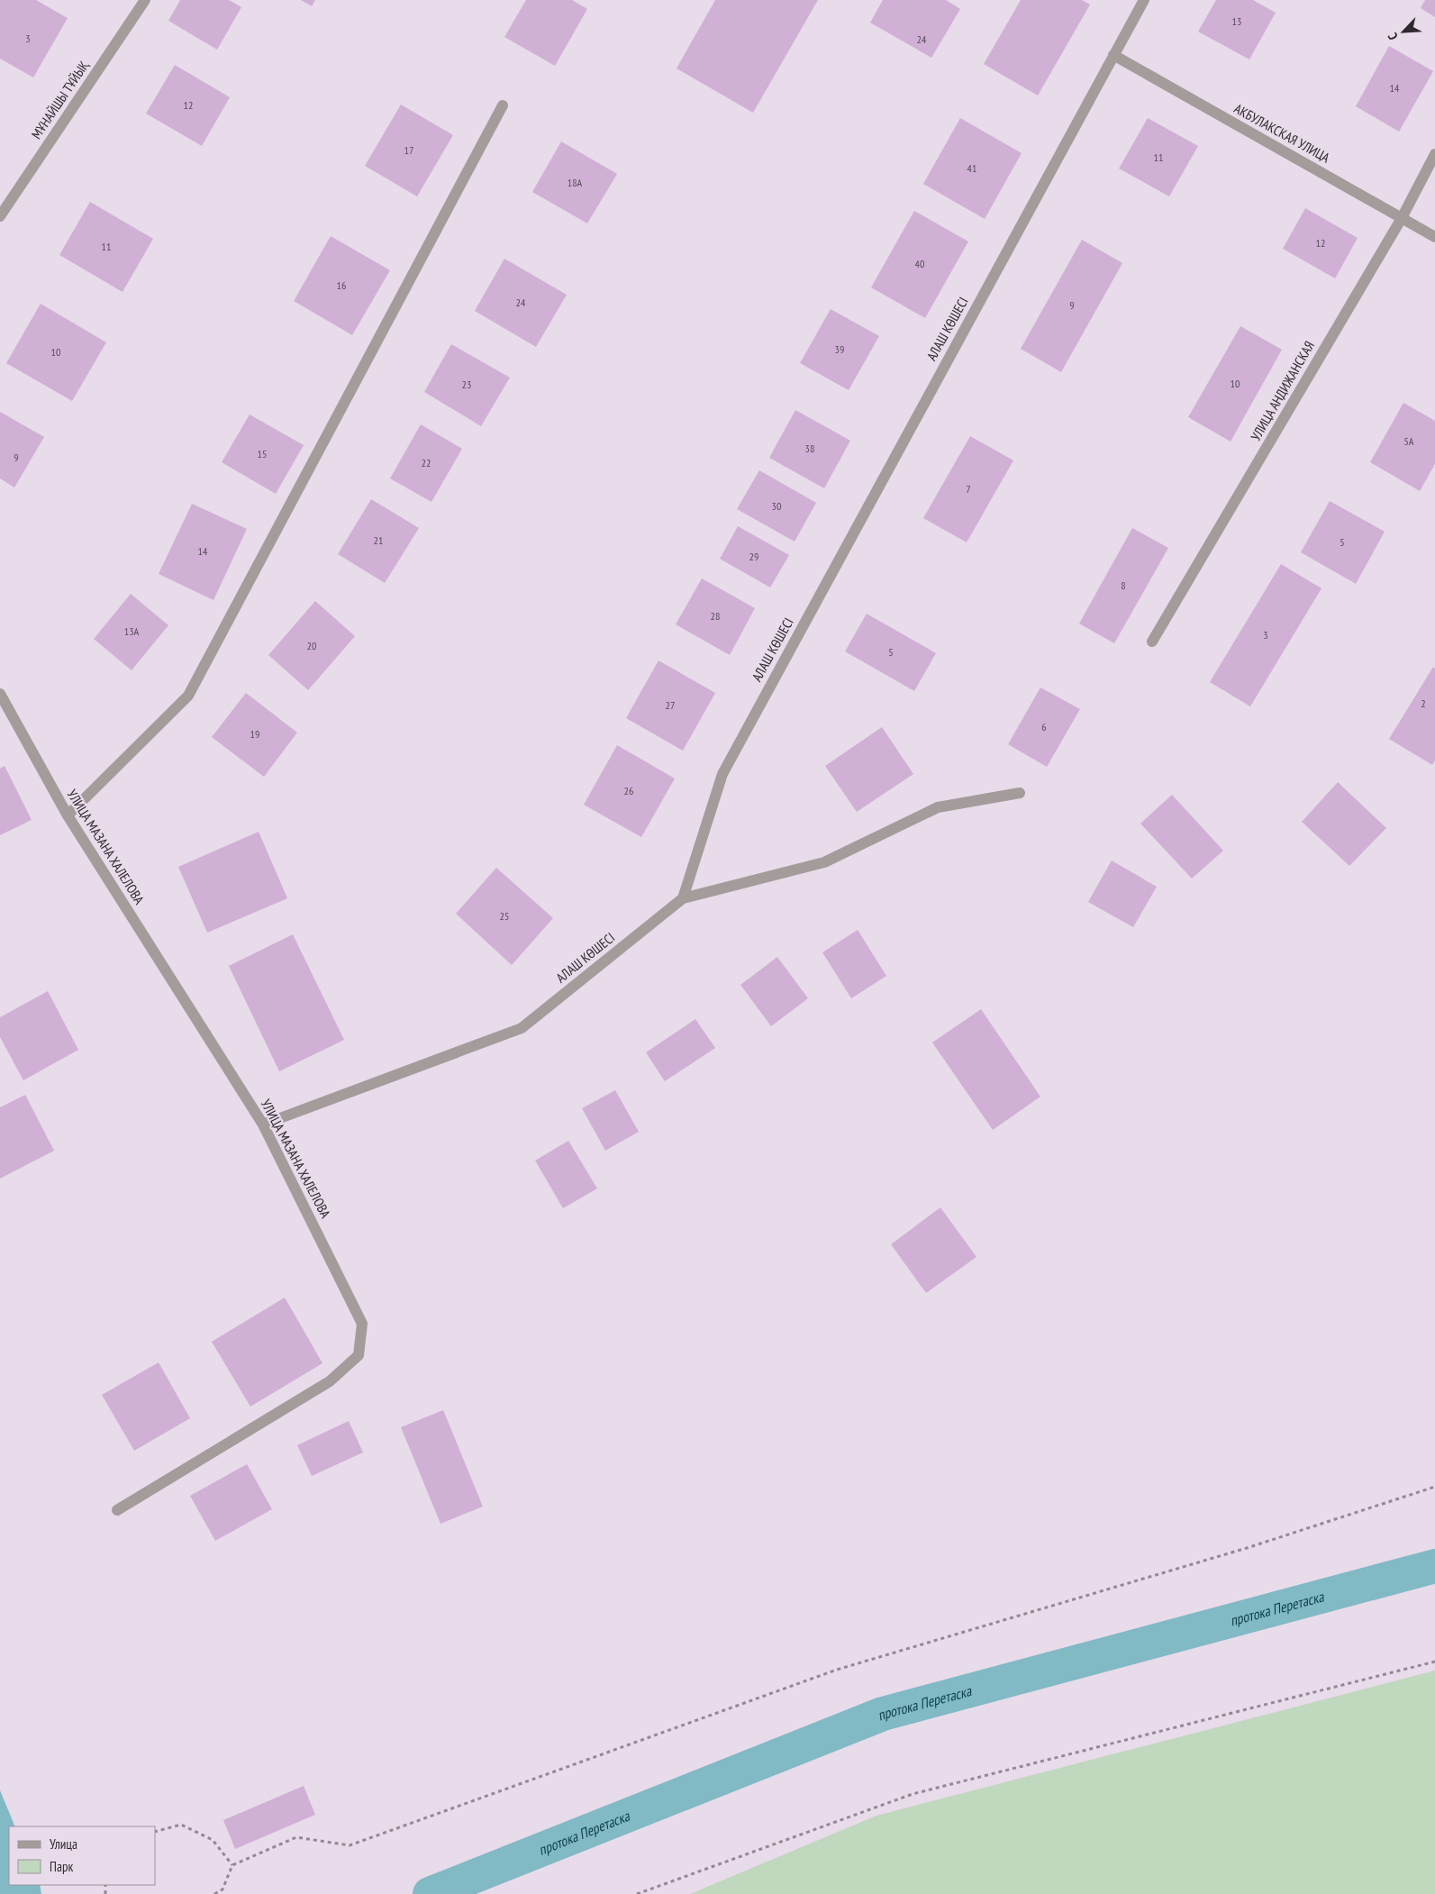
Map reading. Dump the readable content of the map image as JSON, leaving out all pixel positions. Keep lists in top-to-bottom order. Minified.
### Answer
{"streets":{"street":["МҰНАЙШЫ ТҰЙЫҚ","АКБУЛАКСКАЯ УЛИЦА","АЛАШ КӨШЕСІ","УЛИЦА АНДИЖАНСКАЯ","УЛИЦА МАЗАНА ХАЛЕЛОВА"]},"crossings":[["АКБУЛАКСКАЯ УЛИЦА","АЛАШ КӨШЕСІ"],["АКБУЛАКСКАЯ УЛИЦА","УЛИЦА АНДИЖАНСКАЯ"],["АЛАШ КӨШЕСІ","УЛИЦА МАЗАНА ХАЛЕЛОВА"]],"water":["протока Перетаска"],"house_numbers":["13","3","24","14","12","17","11","41","18А","12","11","40","16","24","9","39","10","10","23","5А","38","15","9","22","7","30","21","5","14","29","8","28","13А","3","20","5","2","27","6","19","26","25"],"legend":["Улица","Парк"],"north":"bottom left"}
